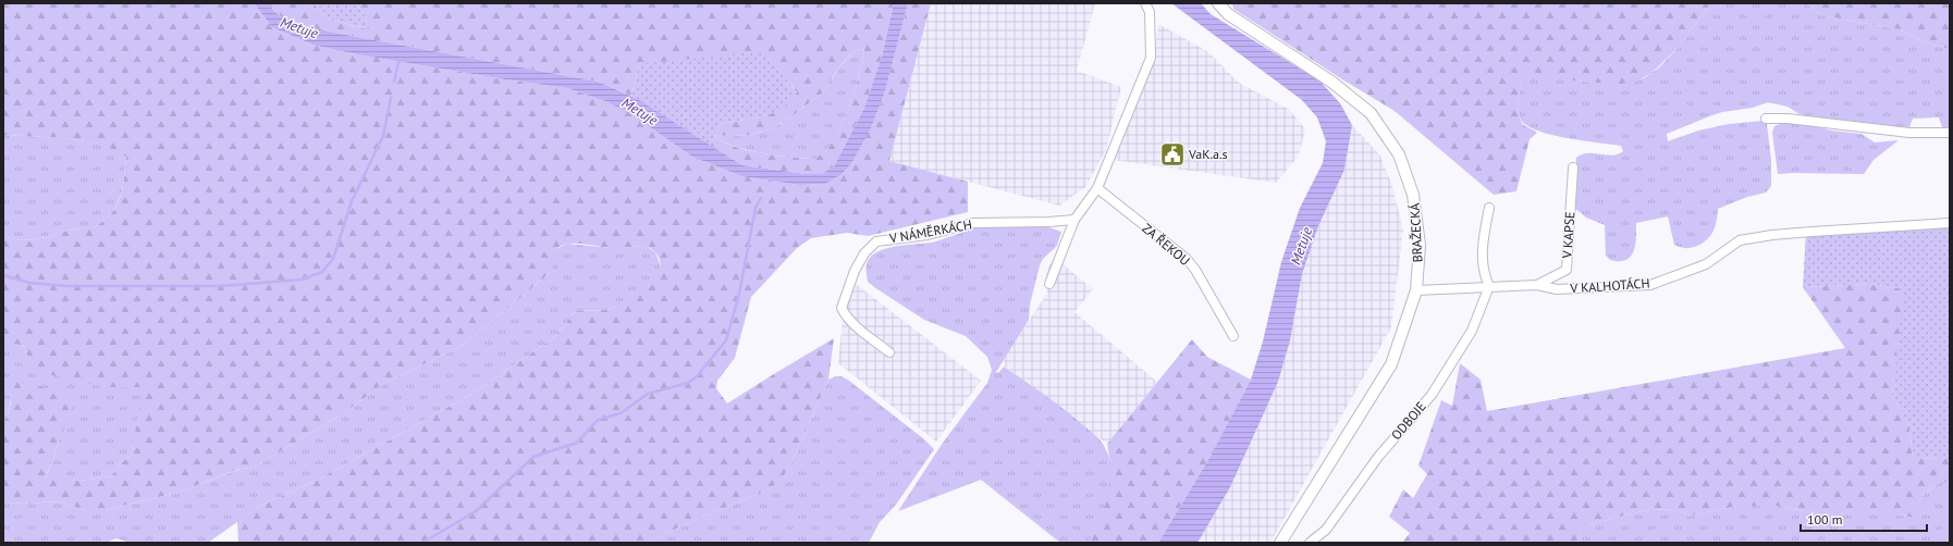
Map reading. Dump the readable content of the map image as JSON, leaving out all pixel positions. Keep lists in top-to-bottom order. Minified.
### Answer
{"streets":{"street":["V NÁMĚRKÁCH","BRAŽECKÁ","V KAPSE","ZA ŘEKOU","V KALHOTÁCH","ODBOJE"]},"crossings":[["BRAŽECKÁ","V KALHOTÁCH"],["V KAPSE","V KALHOTÁCH"],["V KALHOTÁCH","ODBOJE"]],"water":["Metuje"],"places":{"public building":["VaK.a.s"]},"scale_bar":"100 m"}
